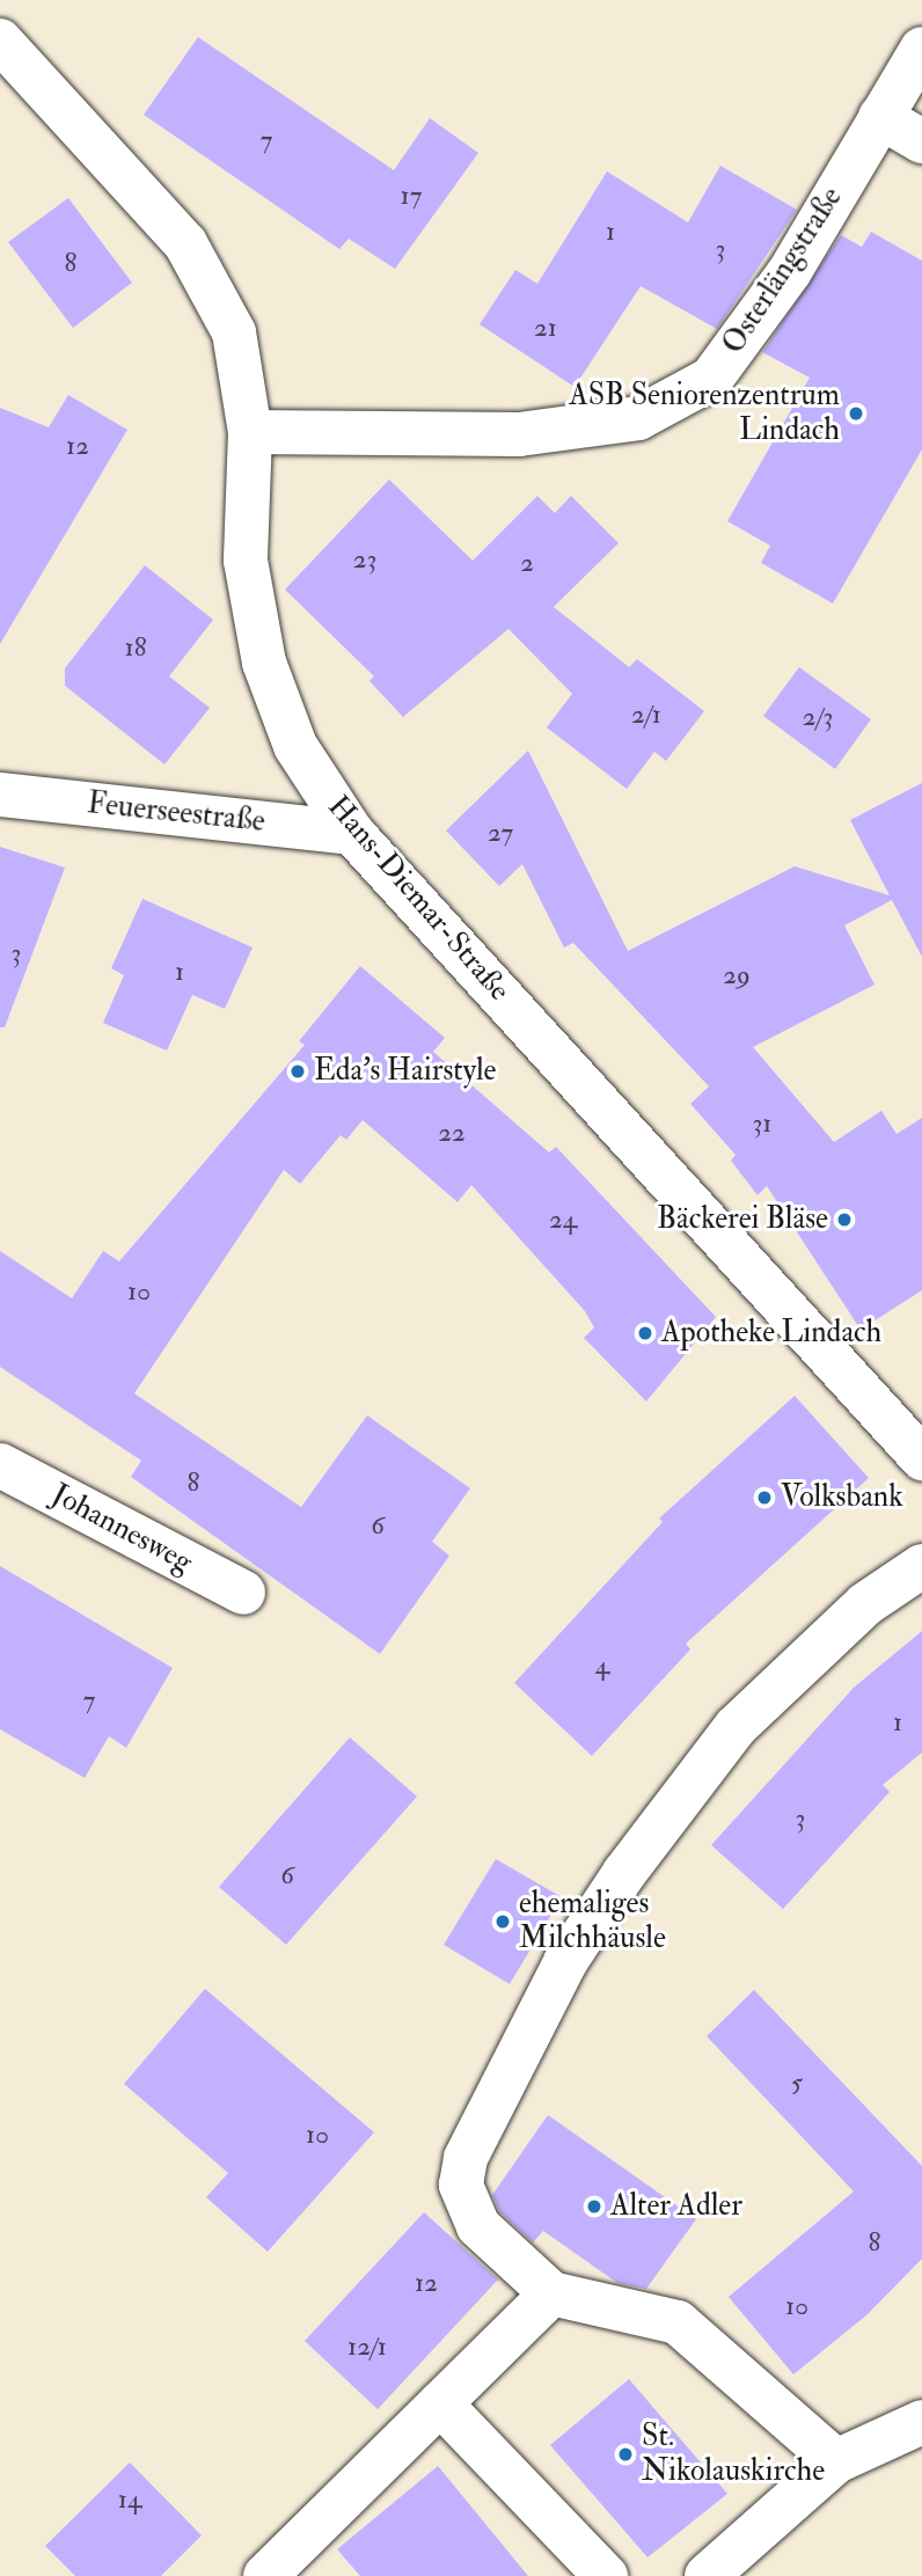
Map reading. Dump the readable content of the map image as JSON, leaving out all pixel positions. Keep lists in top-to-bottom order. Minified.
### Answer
{"streets":{"street":["Osterlängstraße","Feuerseestraße","Hans-Diemar-Straße","Johannesweg"]},"crossings":[["Osterlängstraße","Hans-Diemar-Straße"],["Feuerseestraße","Hans-Diemar-Straße"]],"places":["ASB Seniorenzentrum Lindach","Eda's Hairstyle","Bäckerei Bläse","Apotheke Lindach","Volksbank","ehemaliges Milchhäusle","Alter Adler","St. Nikolauskirche"],"house_numbers":["7","17","1","3","8","21","12","23","2","18","2/1","2/3","27","3","1","29","31","22","24","10","8","6","4","7","1","3","6","5","10","8","12","10","12/1","14"]}
